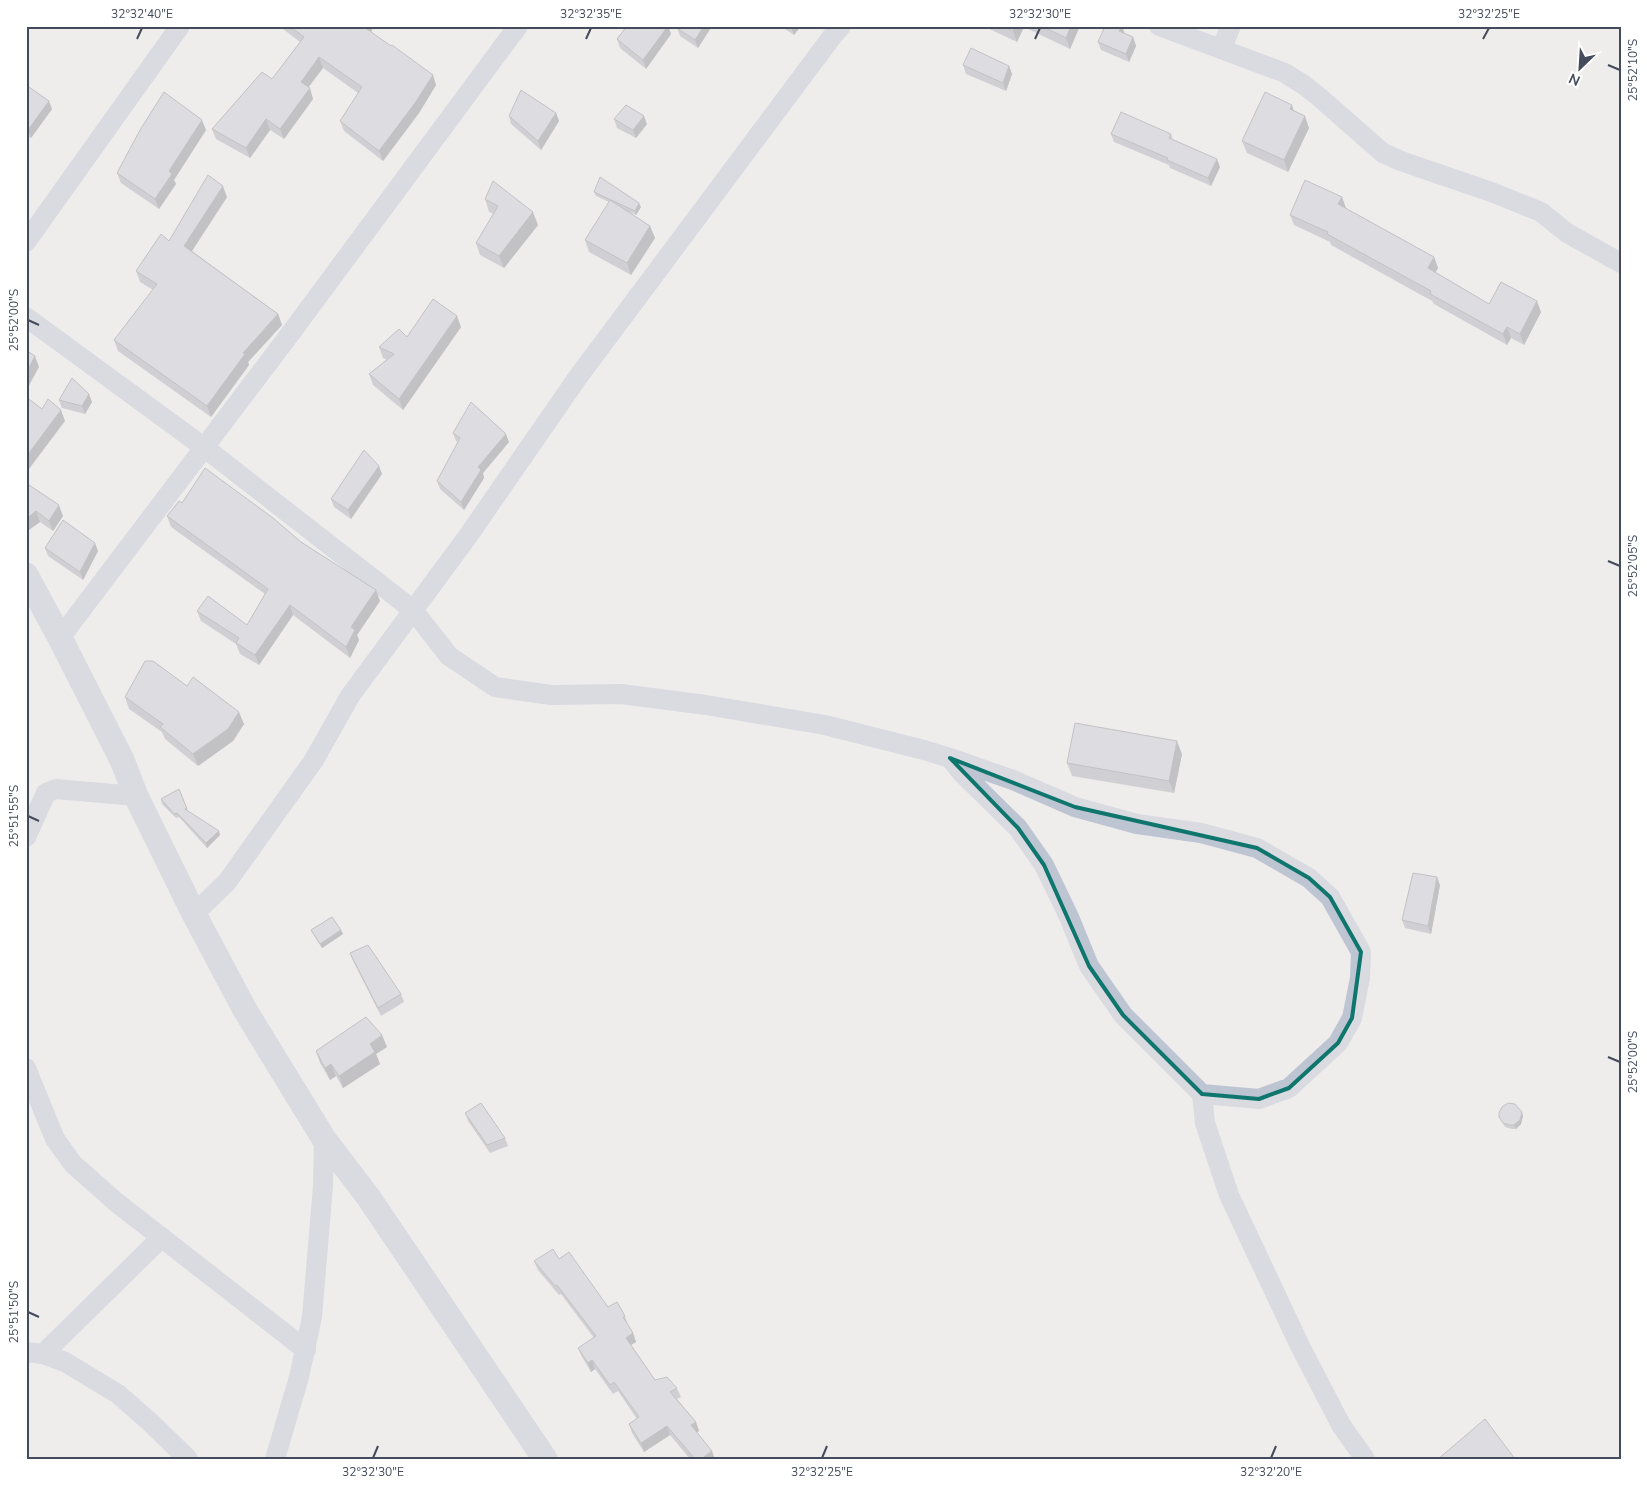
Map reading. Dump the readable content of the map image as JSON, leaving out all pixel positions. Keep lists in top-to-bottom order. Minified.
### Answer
{"north":"bottom left","coordinates":["32°32'40\"E","32°32'35\"E","32°32'30\"E","32°32'25\"E","25°52'10\"S","25°52'00\"S","25°52'05\"S","25°51'55\"S","25°51'50\"S","32°32'20\"E"]}
